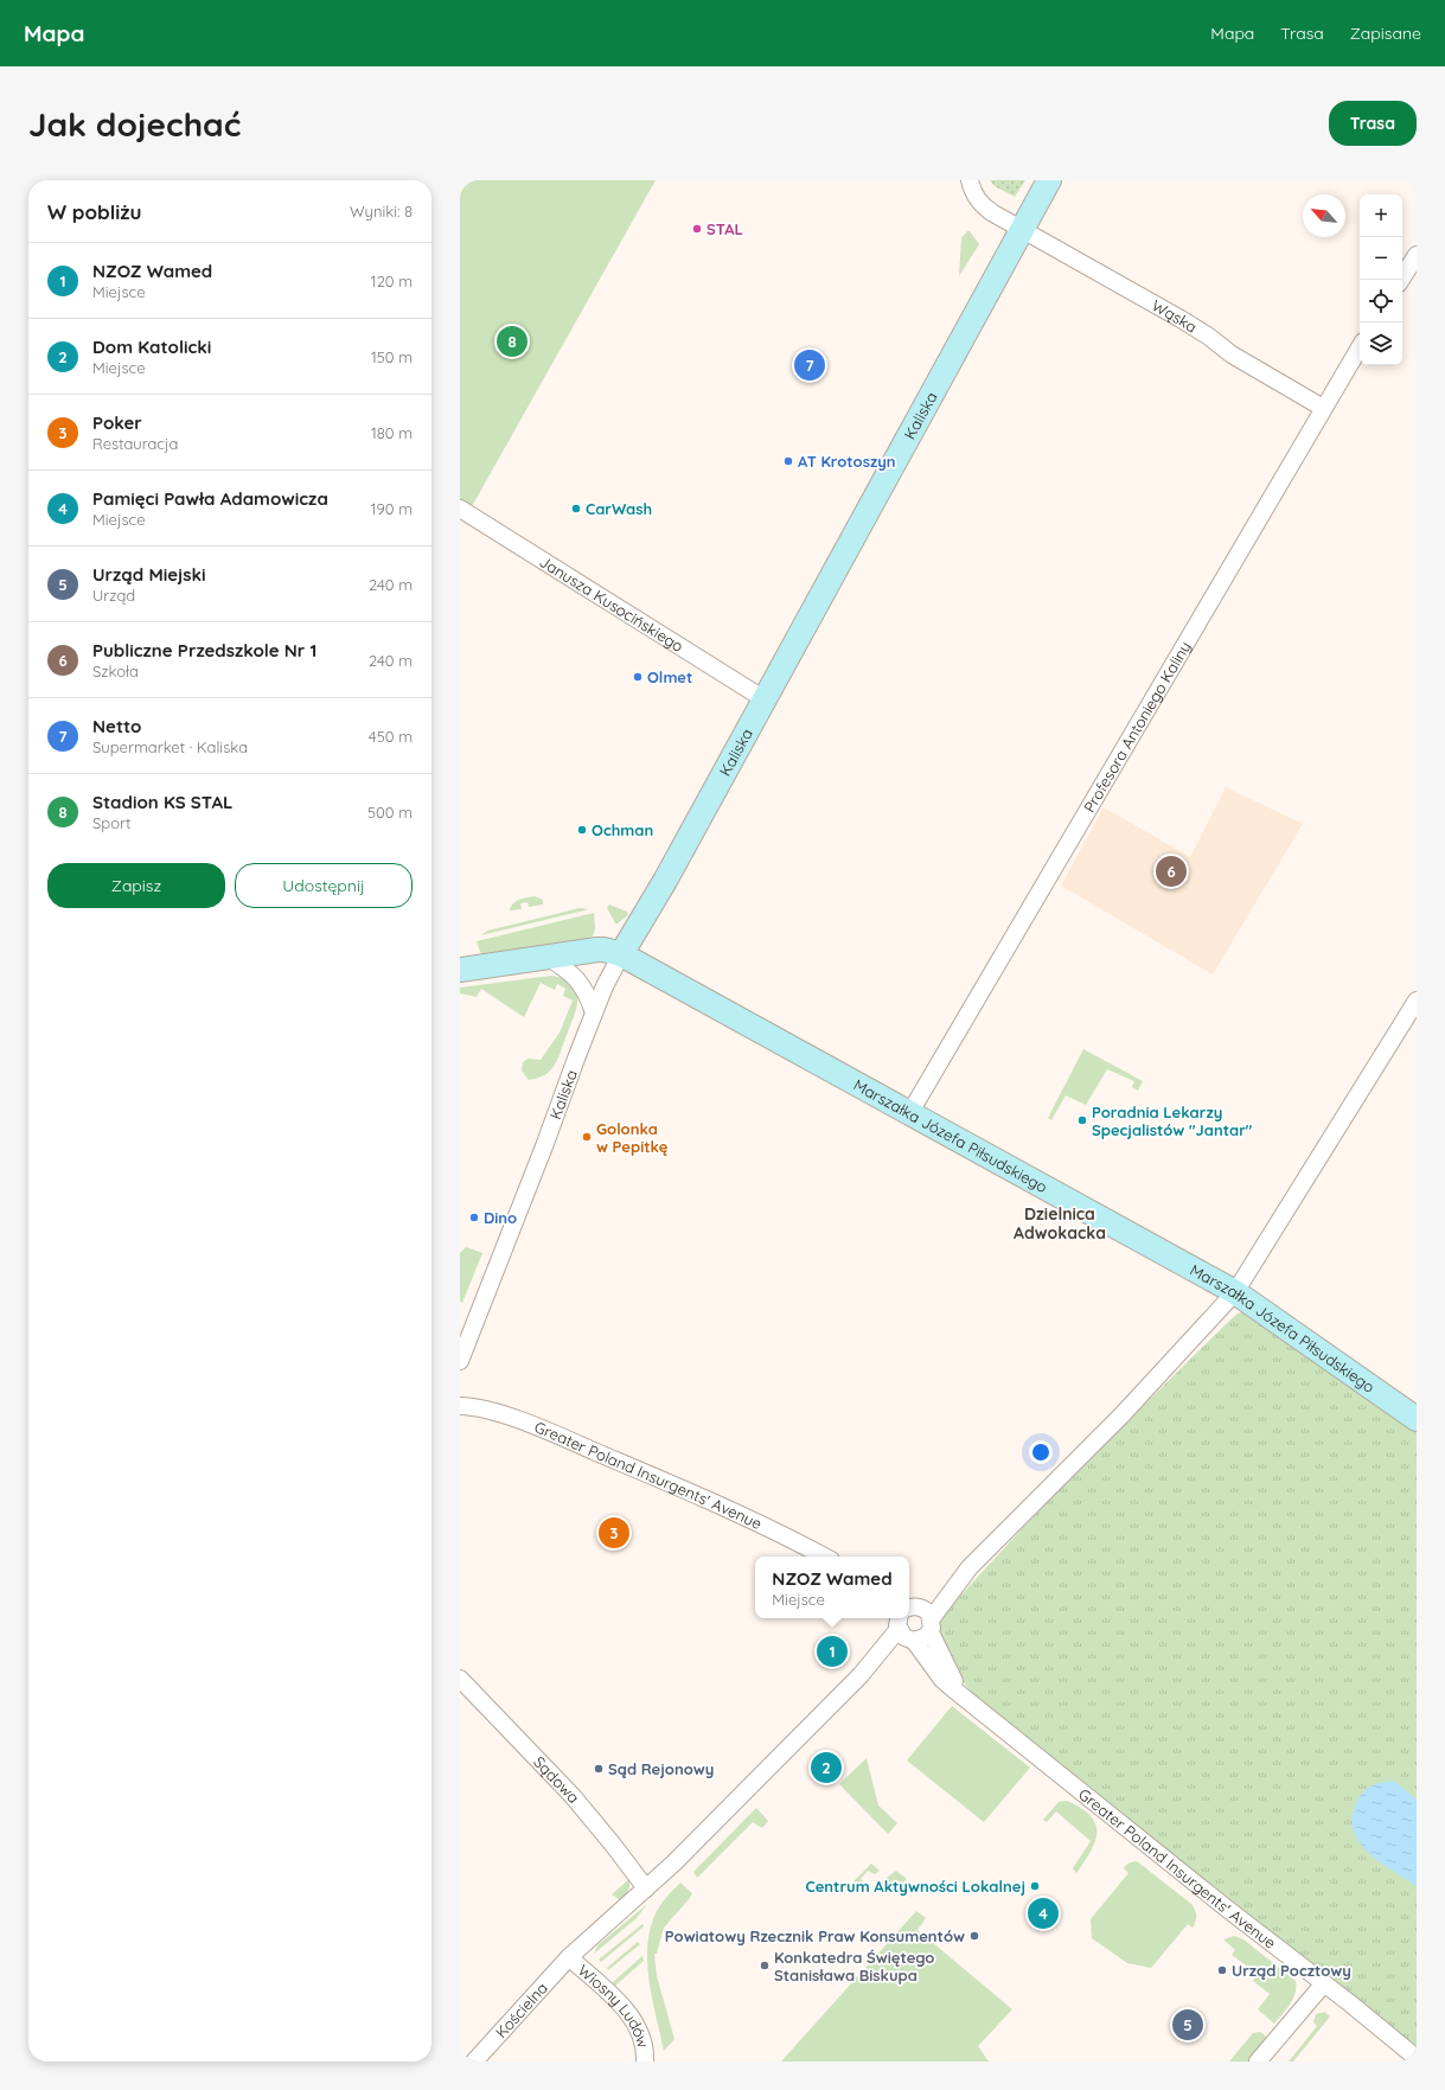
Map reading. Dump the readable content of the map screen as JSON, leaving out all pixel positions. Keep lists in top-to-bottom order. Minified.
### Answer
{"streets":{"street":["Wąska","Kaliska","Janusza Kusocińskiego","Profesora Antoniego Kaliny","Marszałka Józefa Piłsudskiego","Greater Poland Insurgents' Avenue","Sądowa","Wiosny Ludów","Kościelna"]},"crossings":[["Wąska","Kaliska"],["Wąska","Profesora Antoniego Kaliny"],["Kaliska","Janusza Kusocińskiego"],["Kaliska","Marszałka Józefa Piłsudskiego"],["Profesora Antoniego Kaliny","Marszałka Józefa Piłsudskiego"],["Marszałka Józefa Piłsudskiego","Kościelna"],["Greater Poland Insurgents' Avenue","Kościelna"],["Sądowa","Kościelna"],["Wiosny Ludów","Kościelna"]],"districts":["Dzielnica Adwokacka"],"places":["STAL","AT Krotoszyn","CarWash","Olmet","Ochman","Poradnia Lekarzy Specjalistów \"Jantar\"","Golonka w Pepitkę","Dino","Sąd Rejonowy","Centrum Aktywności Lokalnej","Powiatowy Rzecznik Praw Konsumentów","Konkatedra Świętego Stanisława Biskupa","Urząd Pocztowy"],"north":"top left","page":{"header":"Mapa","nav":["Mapa","Trasa","Zapisane"],"buttons":["Trasa",["Zapisz","Udostępnij"]],"title":"Jak dojechać","heading":["W pobliżu","Wyniki: 8"],"map_buttons":["+","−"],"list":[{"mark":"1","name":"NZOZ Wamed","note":"Miejsce","value":"120 m"},{"mark":"2","name":"Dom Katolicki","note":"Miejsce","value":"150 m"},{"mark":"3","name":"Poker","note":"Restauracja","value":"180 m"},{"mark":"4","name":"Pamięci Pawła Adamowicza","note":"Miejsce","value":"190 m"},{"mark":"5","name":"Urząd Miejski","note":"Urząd","value":"240 m"},{"mark":"6","name":"Publiczne Przedszkole Nr 1","note":"Szkoła","value":"240 m"},{"mark":"7","name":"Netto","note":"Supermarket · Kaliska","value":"450 m"},{"mark":"8","name":"Stadion KS STAL","note":"Sport","value":"500 m"}],"pins":["8","7","6","3","1","2","4","5"],"popup":["NZOZ Wamed","Miejsce"]}}
